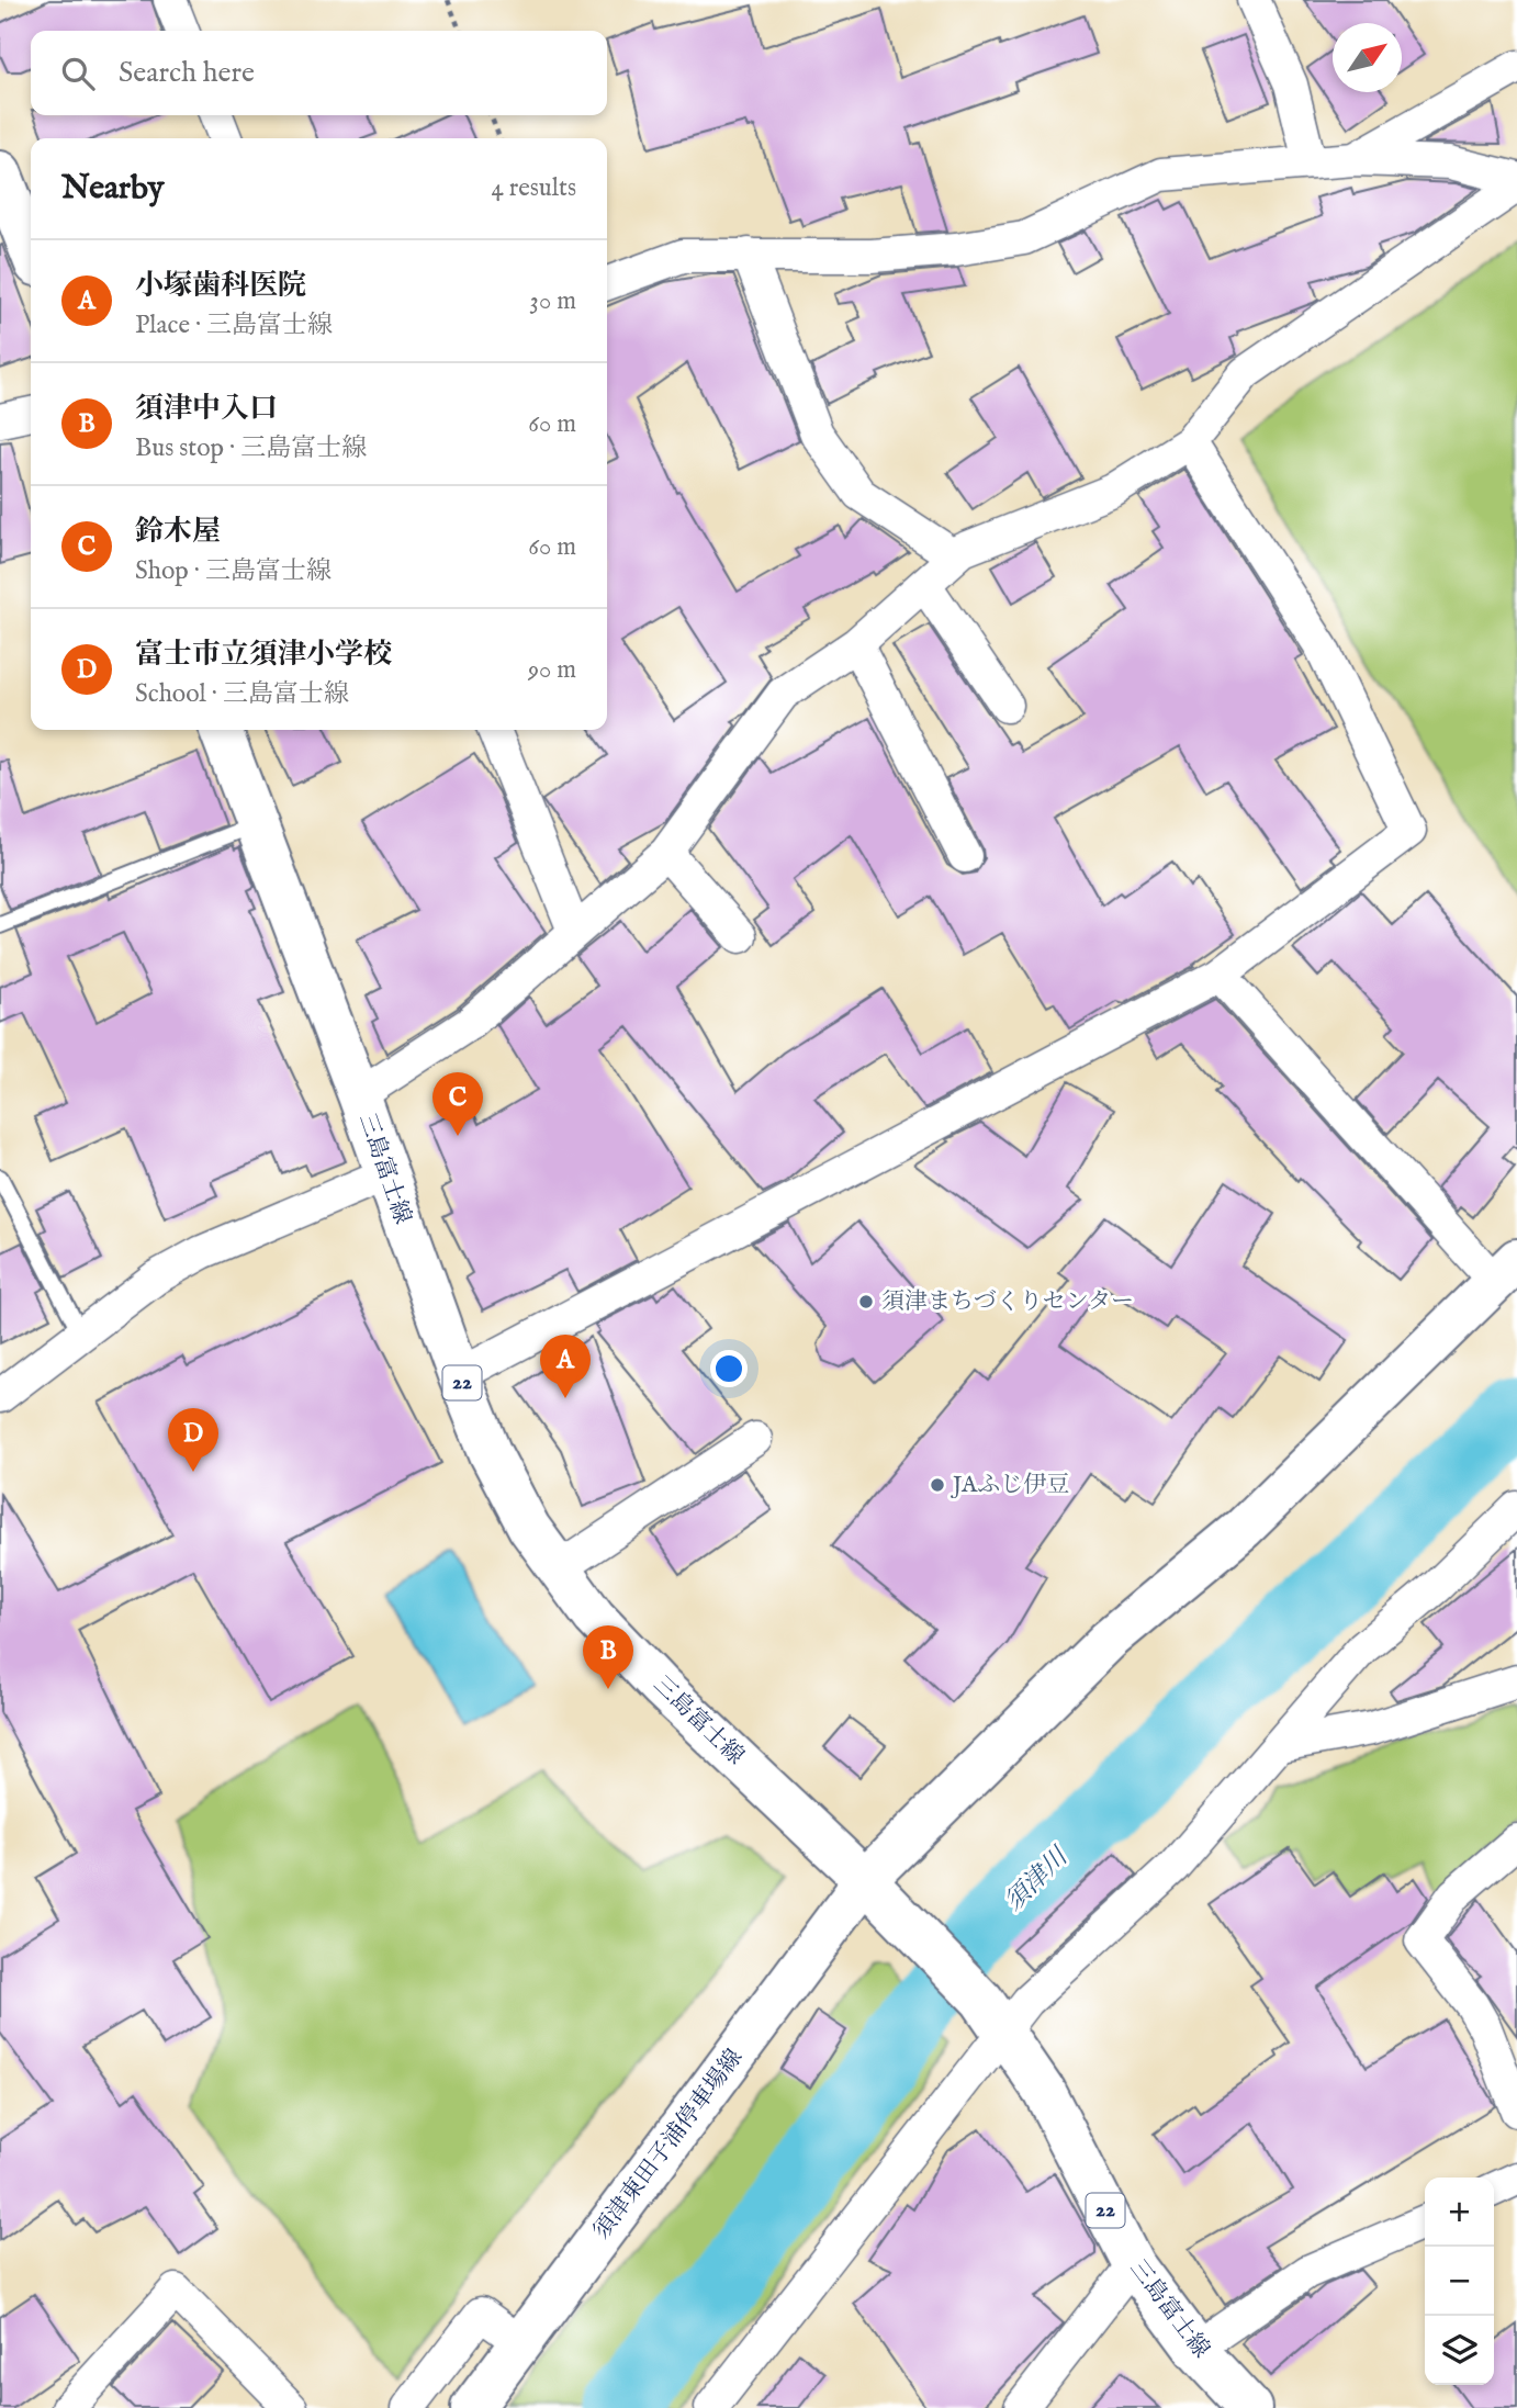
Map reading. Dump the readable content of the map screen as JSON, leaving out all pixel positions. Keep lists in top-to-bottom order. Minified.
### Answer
{"streets":{"main road":["三島富士線","22","須津東田子浦停車場線"]},"crossings":[["三島富士線","須津東田子浦停車場線"]],"water":["須津川"],"places":["須津まちづくりセンター","JAふじ伊豆"],"north":"top right","page":{"search":"Search here","heading":["Nearby","4 results"],"list":[{"mark":"A","name":"小塚歯科医院","note":"Place · 三島富士線","value":"30 m"},{"mark":"B","name":"須津中入口","note":"Bus stop · 三島富士線","value":"60 m"},{"mark":"C","name":"鈴木屋","note":"Shop · 三島富士線","value":"60 m"},{"mark":"D","name":"富士市立須津小学校","note":"School · 三島富士線","value":"90 m"}],"pins":["C","A","D","B"],"map_buttons":["+","−"]}}
